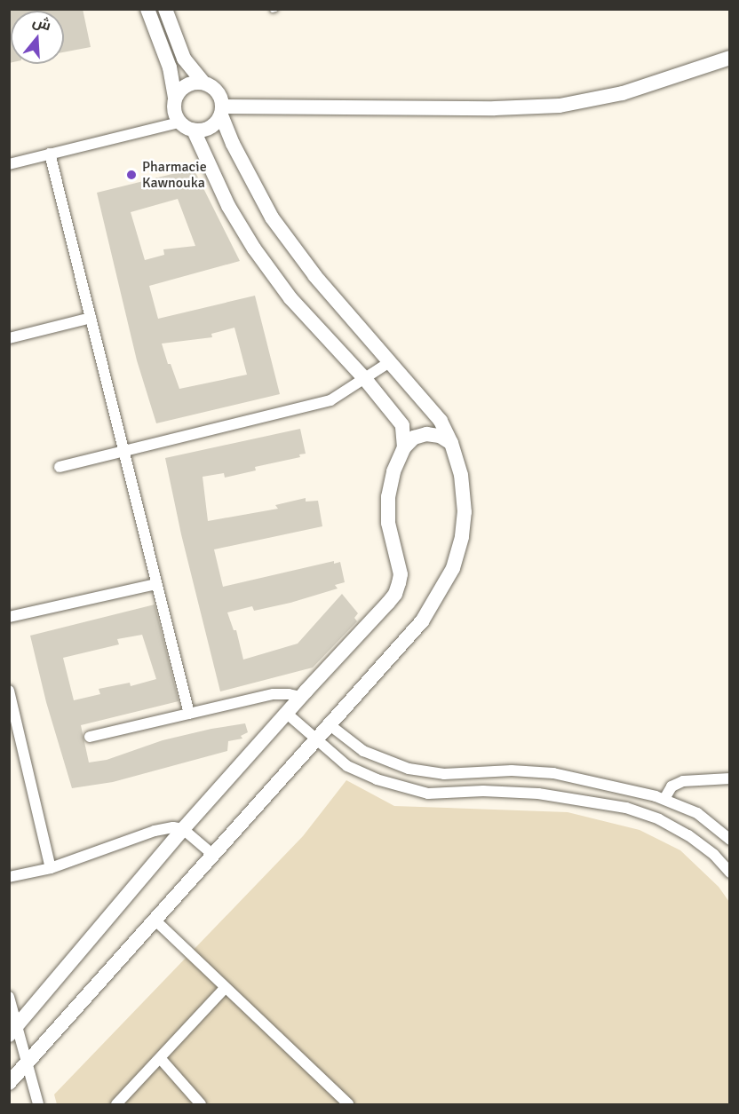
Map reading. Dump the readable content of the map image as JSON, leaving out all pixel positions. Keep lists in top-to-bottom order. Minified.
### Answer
{"places":["Pharmacie Kawnouka"],"north":"top"}
